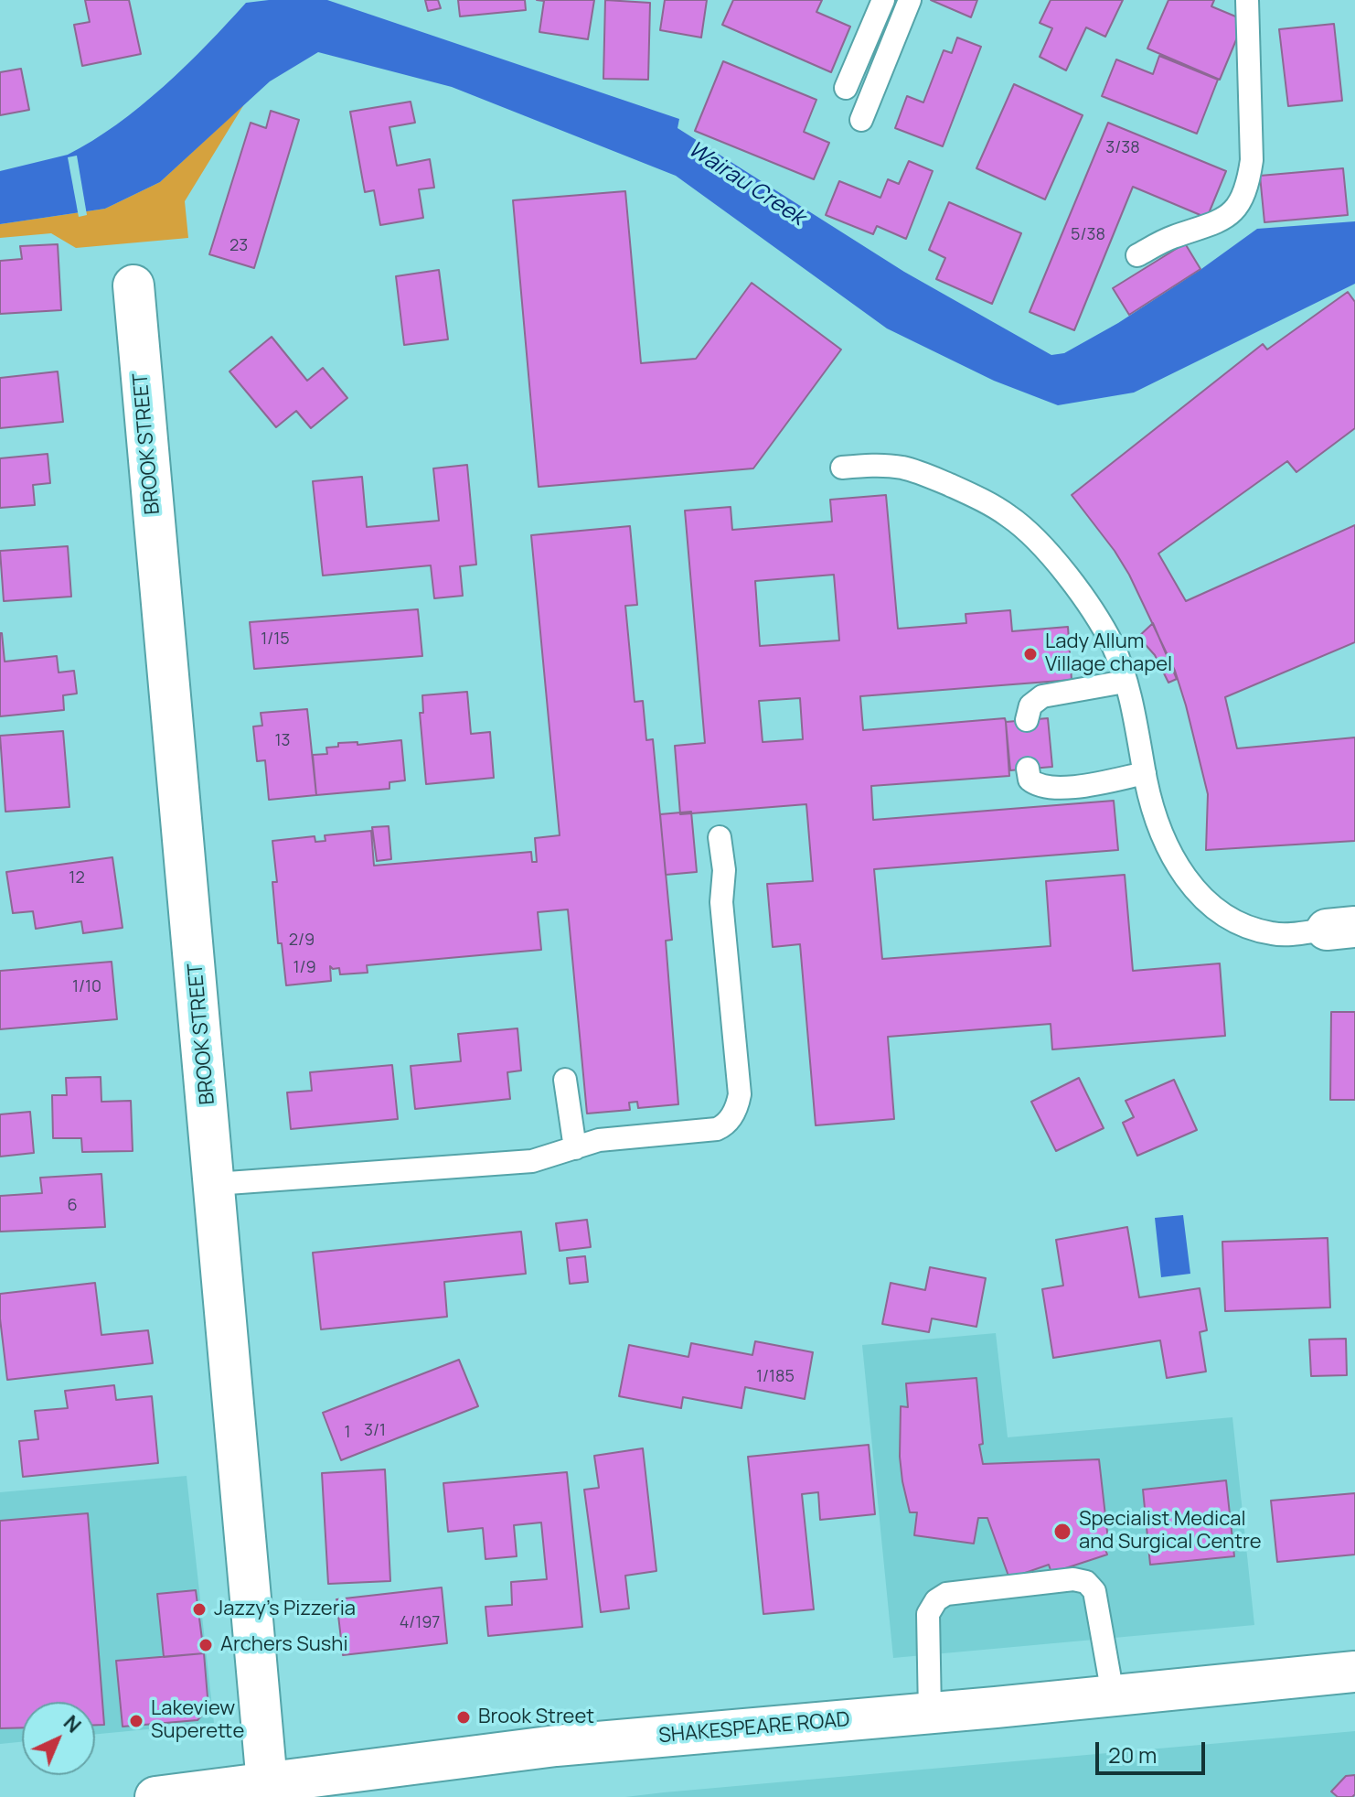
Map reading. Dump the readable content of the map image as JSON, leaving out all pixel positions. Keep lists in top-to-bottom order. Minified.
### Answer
{"streets":{"street":["BROOK STREET","SHAKESPEARE ROAD"]},"crossings":[["BROOK STREET","SHAKESPEARE ROAD"]],"water":["Wairau Creek"],"places":["Lady Allum Village chapel","Specialist Medical and Surgical Centre","Jazzy’s Pizzeria","Archers Sushi","Brook Street","Lakeview Superette"],"house_numbers":["3/38","5/38","23","1/15","13","12","2/9","1/9","1/10","6","1/185","3/1","1","4/197"],"scale_bar":"20 m","north":"top right"}
